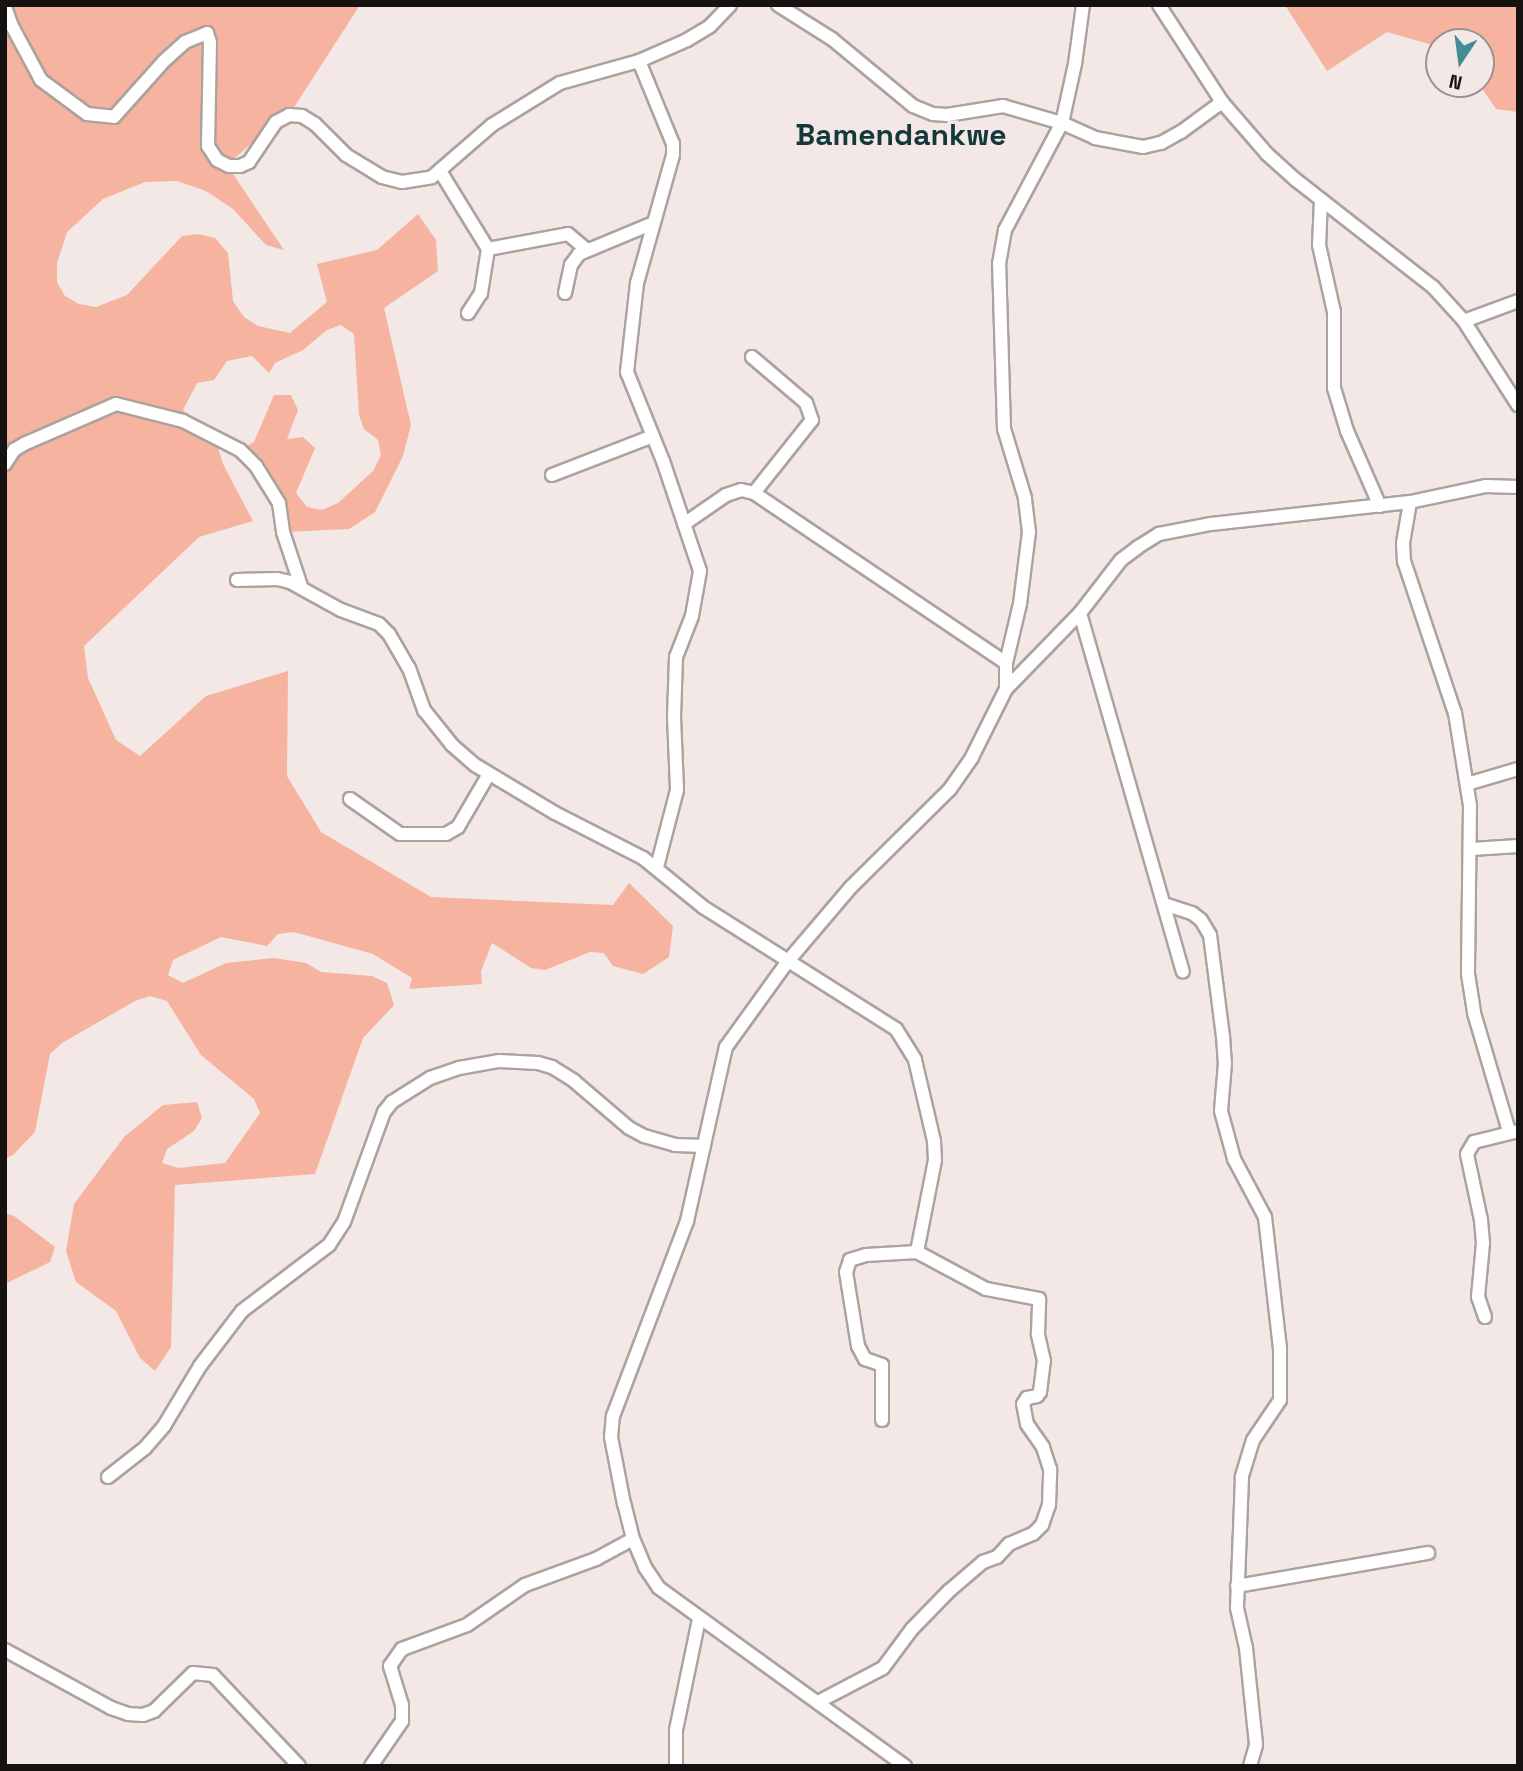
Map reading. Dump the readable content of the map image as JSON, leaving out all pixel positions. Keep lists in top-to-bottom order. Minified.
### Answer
{"districts":["Bamendankwe"],"north":"bottom"}
